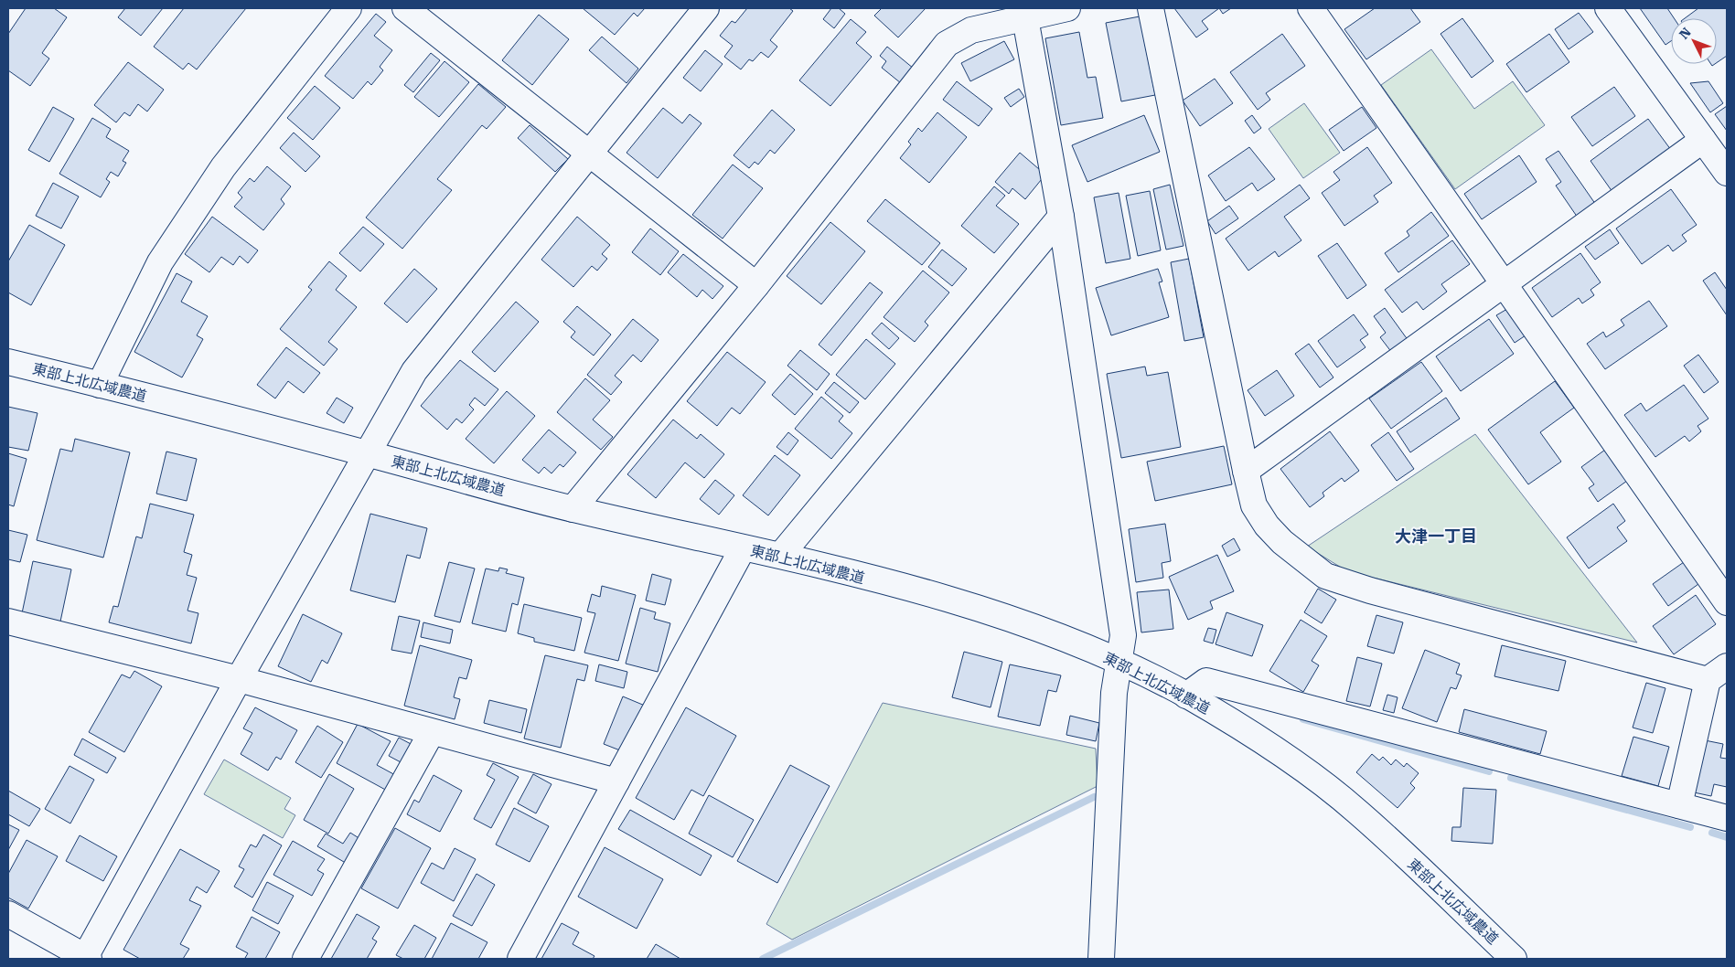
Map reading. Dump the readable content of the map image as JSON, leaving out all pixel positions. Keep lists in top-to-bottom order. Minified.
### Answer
{"streets":{"street":["東部上北広域農道"]},"districts":["大津一丁目"],"north":"top left"}
